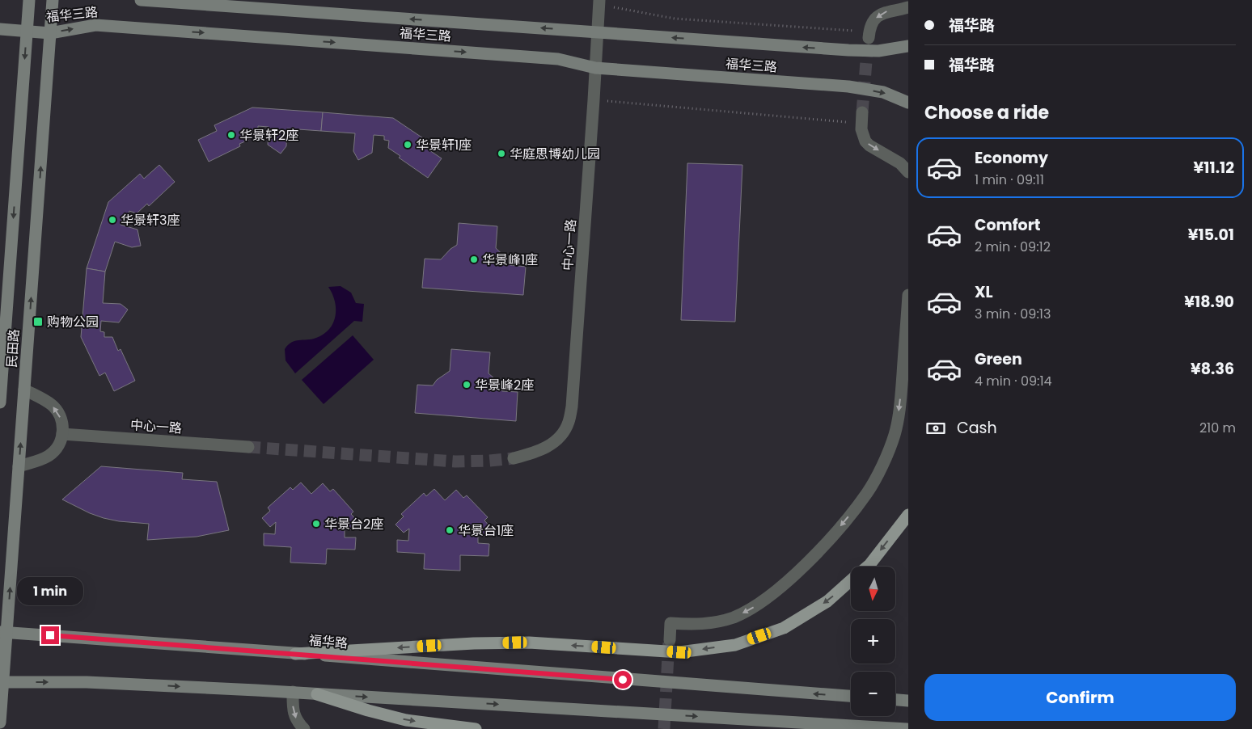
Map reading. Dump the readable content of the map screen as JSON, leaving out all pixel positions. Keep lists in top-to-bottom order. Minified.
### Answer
{"streets":{"street":["福华三路","中心一路","民田路","福华路"]},"crossings":[["福华三路","中心一路"],["福华三路","民田路"],["民田路","福华路"]],"places":{"other":["华景轩2座","华景轩1座","华庭思博幼儿园","华景轩3座","华景峰1座","华景峰2座","华景台2座","华景台1座"],"transit":["购物公园"]},"north":"bottom","page":{"banner":["福华路","福华路"],"heading":"Choose a ride","list":[{"name":"Economy","note":"1 min · 09:11","value":"¥11.12"},{"name":"Comfort","note":"2 min · 09:12","value":"¥15.01"},{"name":"XL","note":"3 min · 09:13","value":"¥18.90"},{"name":"Green","note":"4 min · 09:14","value":"¥8.36"}],"pay":["Cash","210 m"],"map_buttons":["+","−"],"bubble":"1 min","buttons":"Confirm"}}
